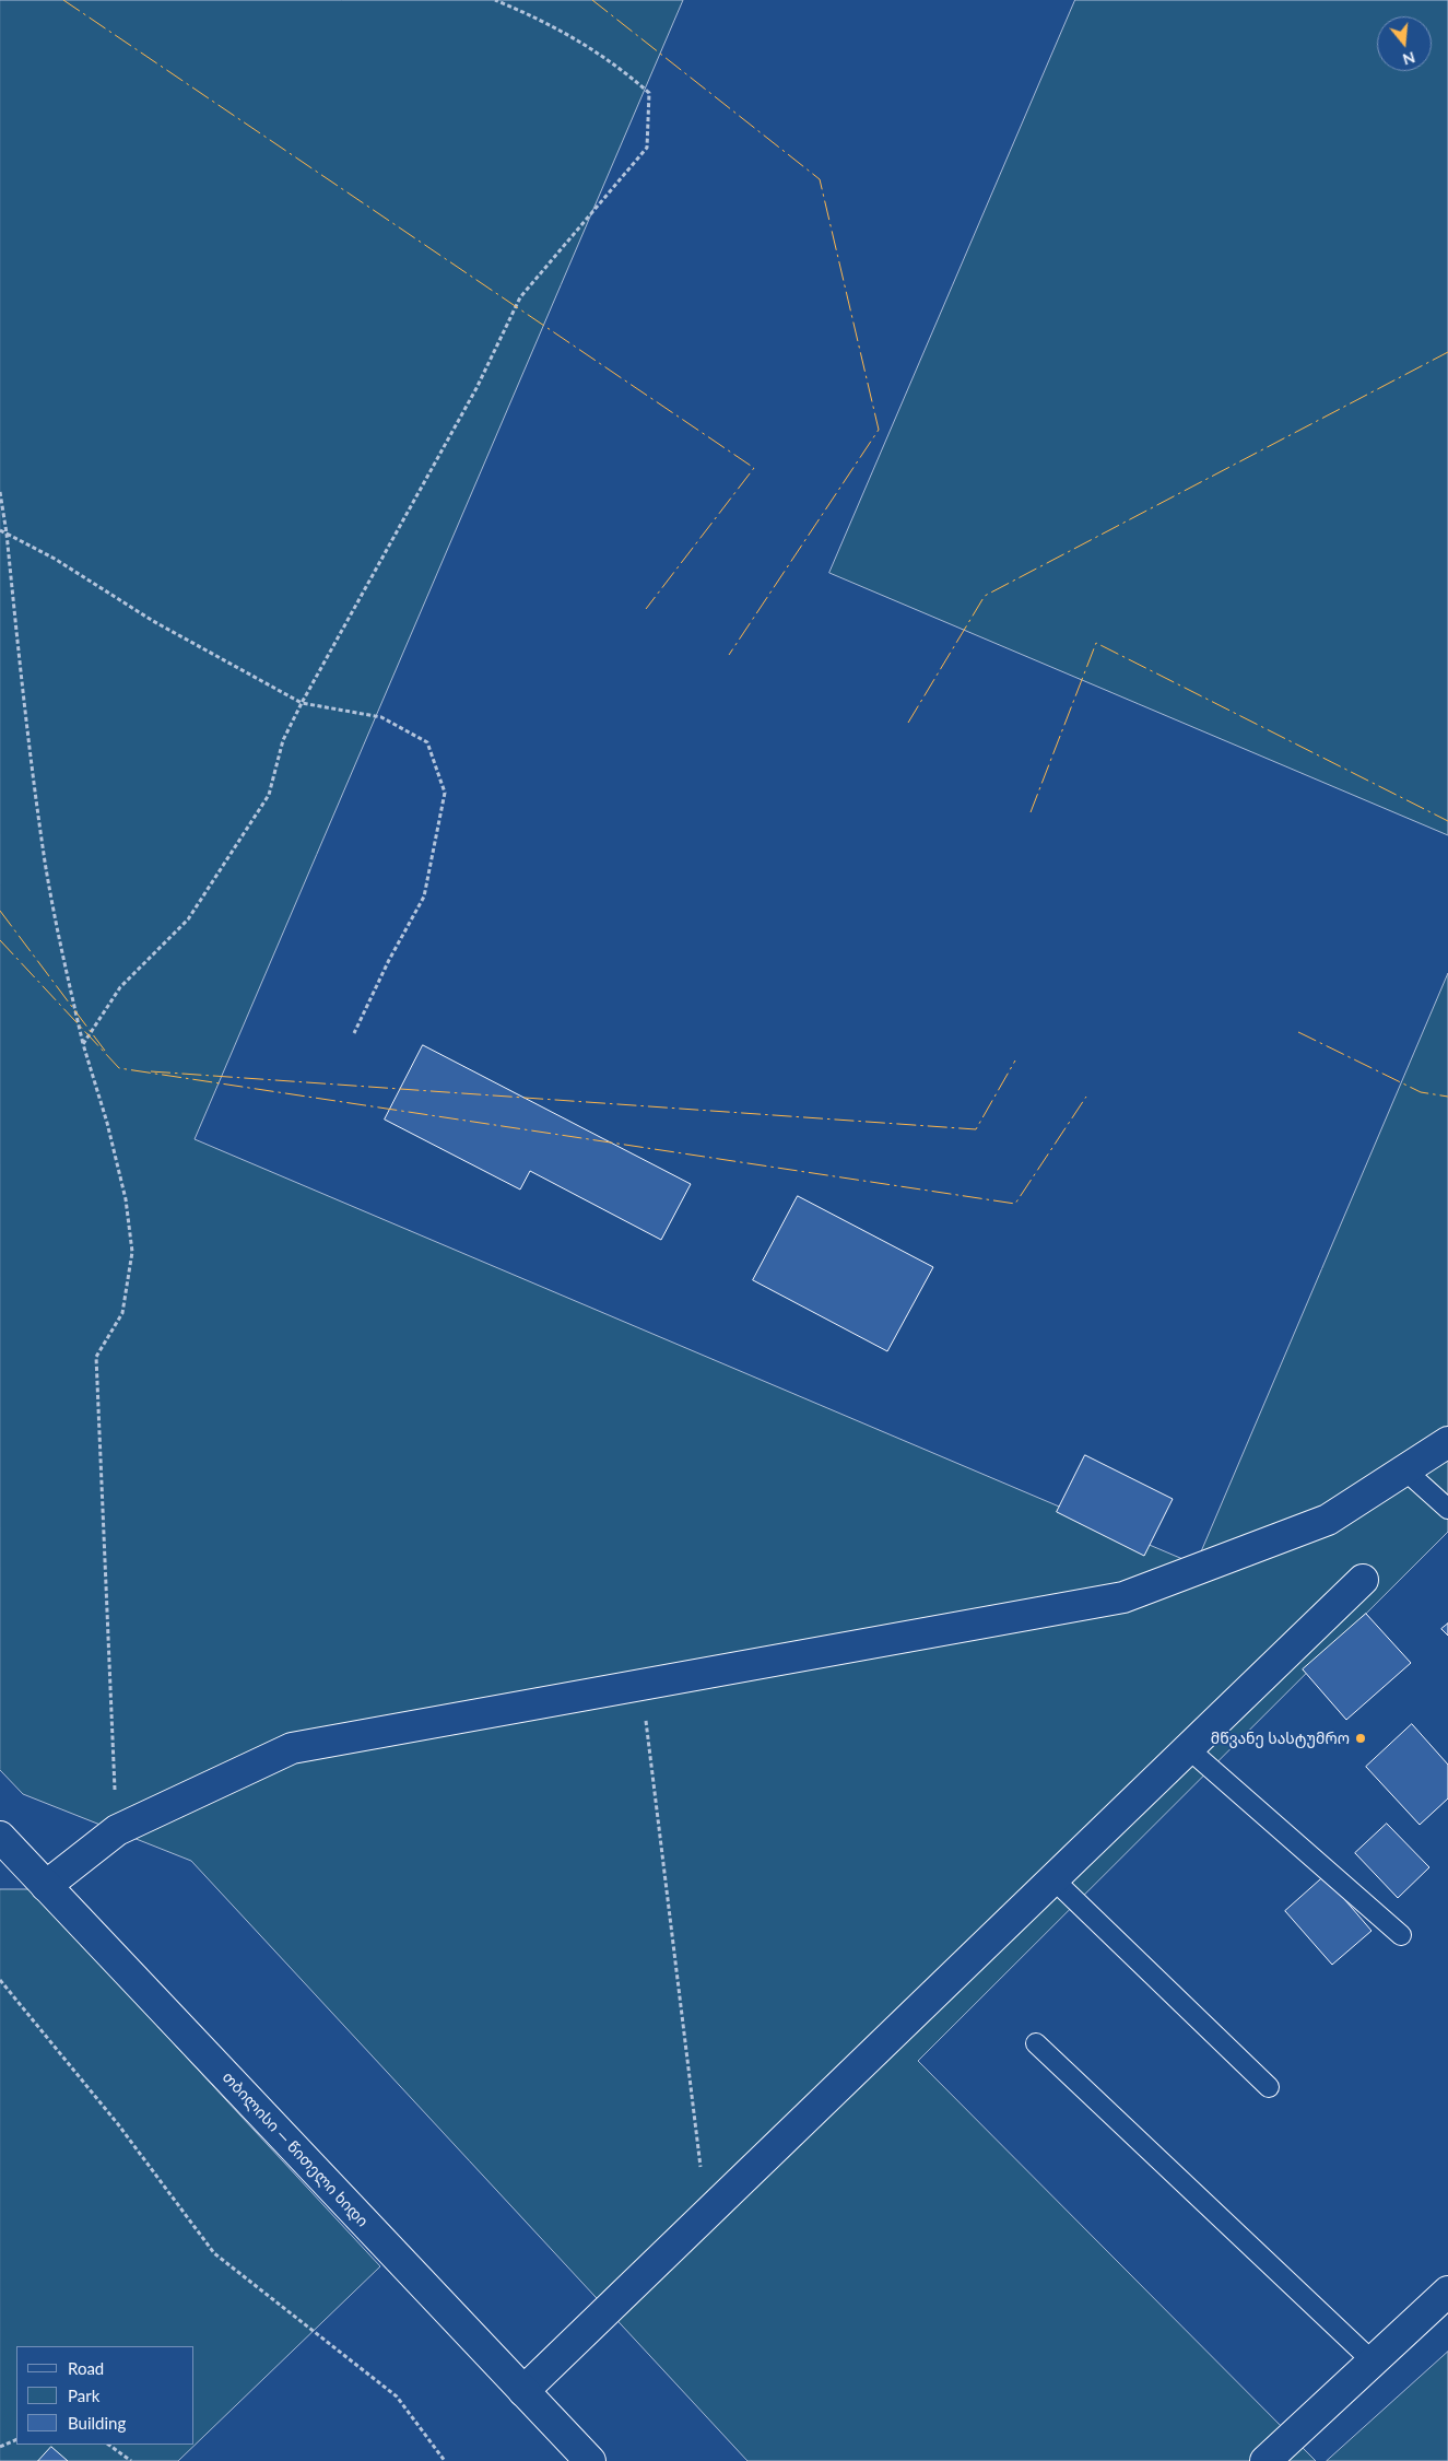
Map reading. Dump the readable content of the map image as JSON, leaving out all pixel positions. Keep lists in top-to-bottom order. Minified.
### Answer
{"streets":{"main road":["თბილისი — წითელი ხიდი"]},"places":["მწვანე სასტუმრო"],"legend":["Road","Park","Building"],"north":"bottom"}
